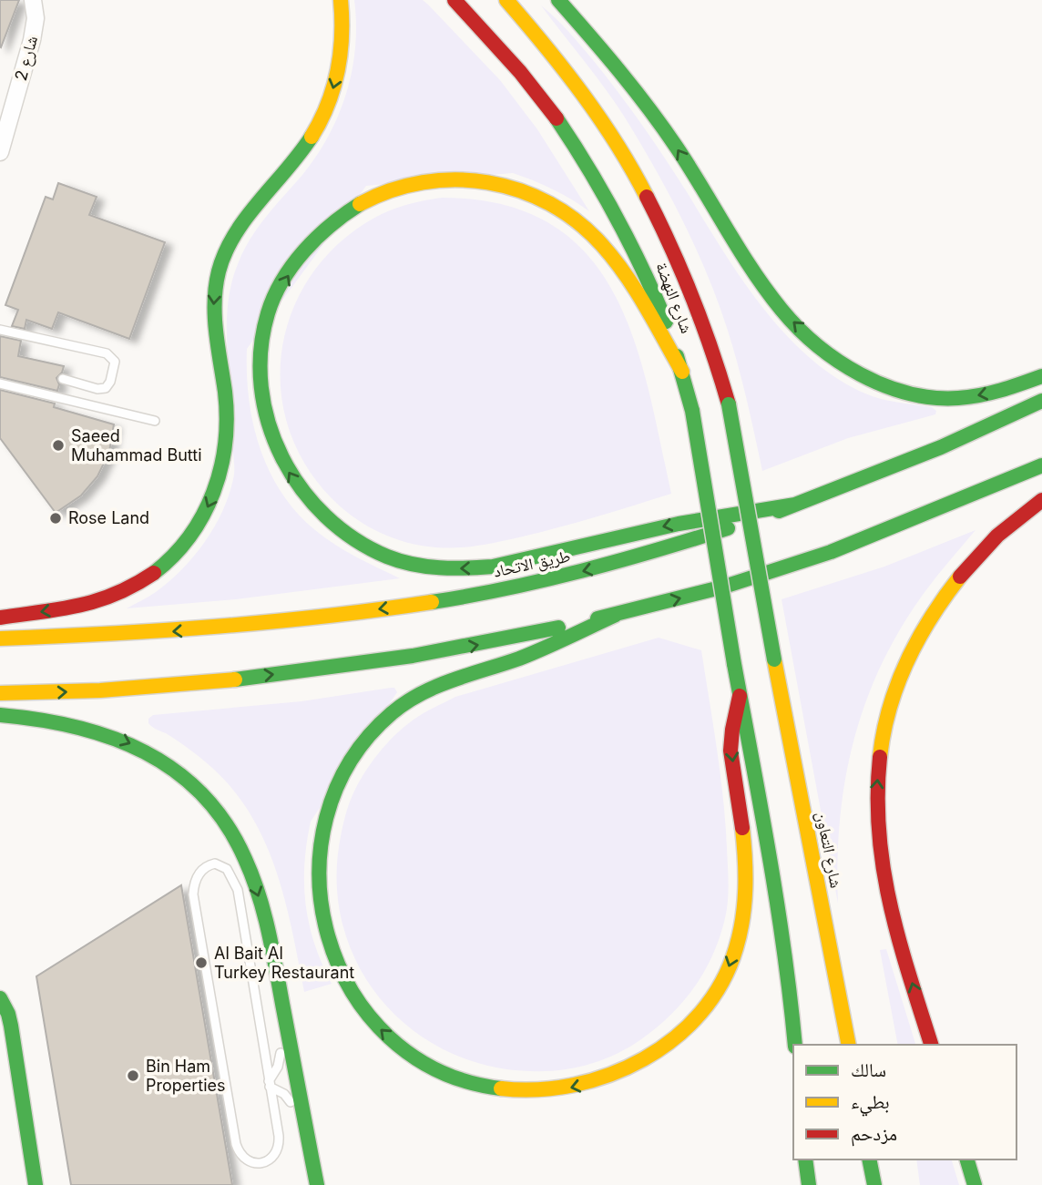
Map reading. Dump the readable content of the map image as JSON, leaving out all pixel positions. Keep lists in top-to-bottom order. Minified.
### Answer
{"streets":{"main road":["شارع النهضة","طريق الاتحاد","شارع التعاون"],"street":["شارع 2"]},"crossings":[["شارع النهضة","شارع التعاون"]],"places":["Saeed Muhammad Butti","Rose Land","Al Bait Al Turkey Restaurant","Bin Ham Properties"],"legend":["سالك","بطيء","مزدحم"]}
